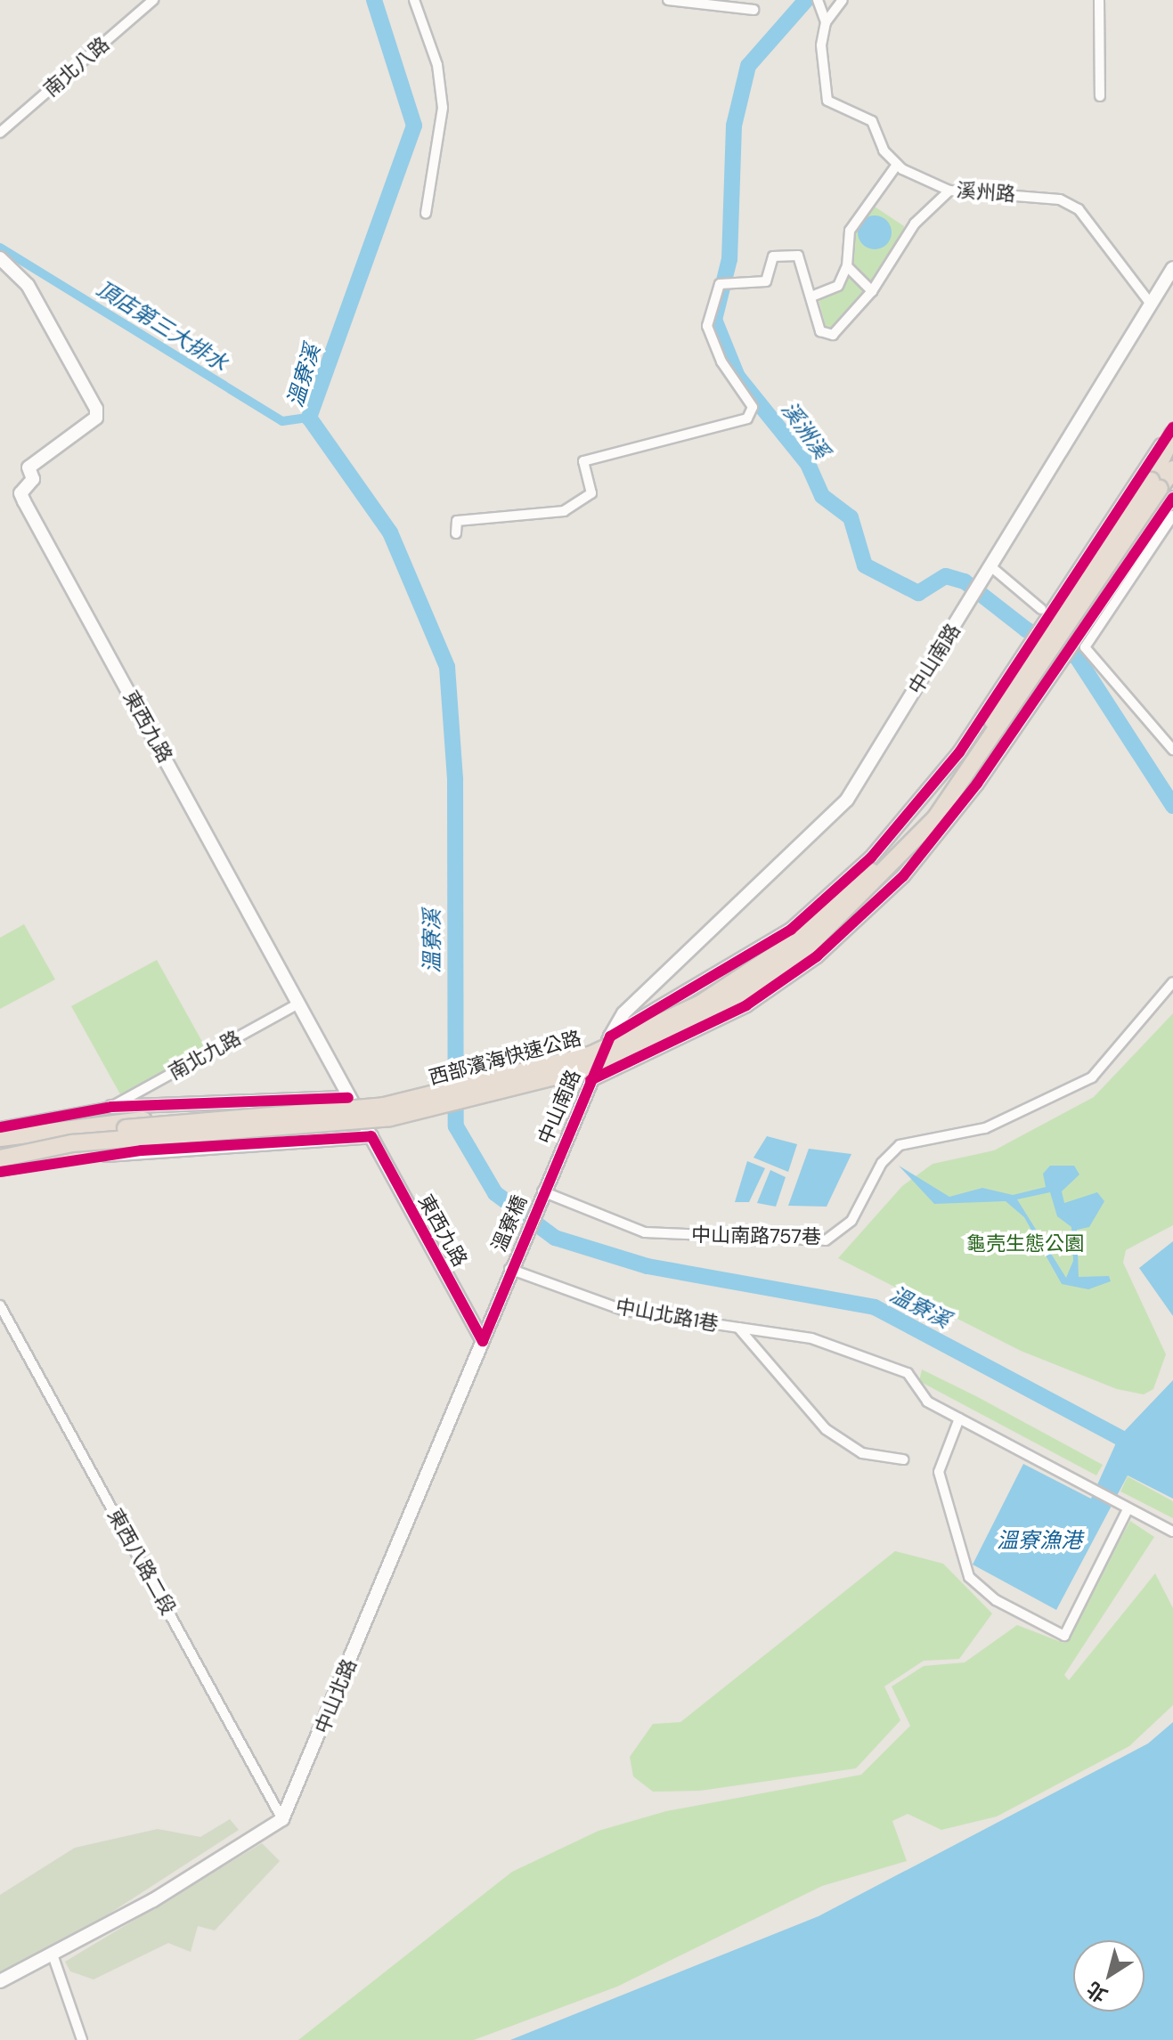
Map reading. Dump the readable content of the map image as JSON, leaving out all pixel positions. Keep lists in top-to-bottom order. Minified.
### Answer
{"streets":{"highway":["西部濱海快速公路"],"street":["南北八路","溪州路","中山南路","東西九路","南北九路","溫寮橋","中山南路757巷","中山北路1巷","東西八路二段","中山北路"]},"crossings":[["中山南路","溫寮橋"],["中山南路","中山南路757巷"],["東西九路","南北九路"],["東西九路","中山北路"],["溫寮橋","中山南路757巷"],["溫寮橋","中山北路1巷"],["溫寮橋","中山北路"],["中山北路1巷","中山北路"],["東西八路二段","中山北路"]],"water":["頂店第三大排水","溫寮溪","溪洲溪","溫寮漁港"],"parks":["龜壳生態公園"],"north":"bottom left"}
